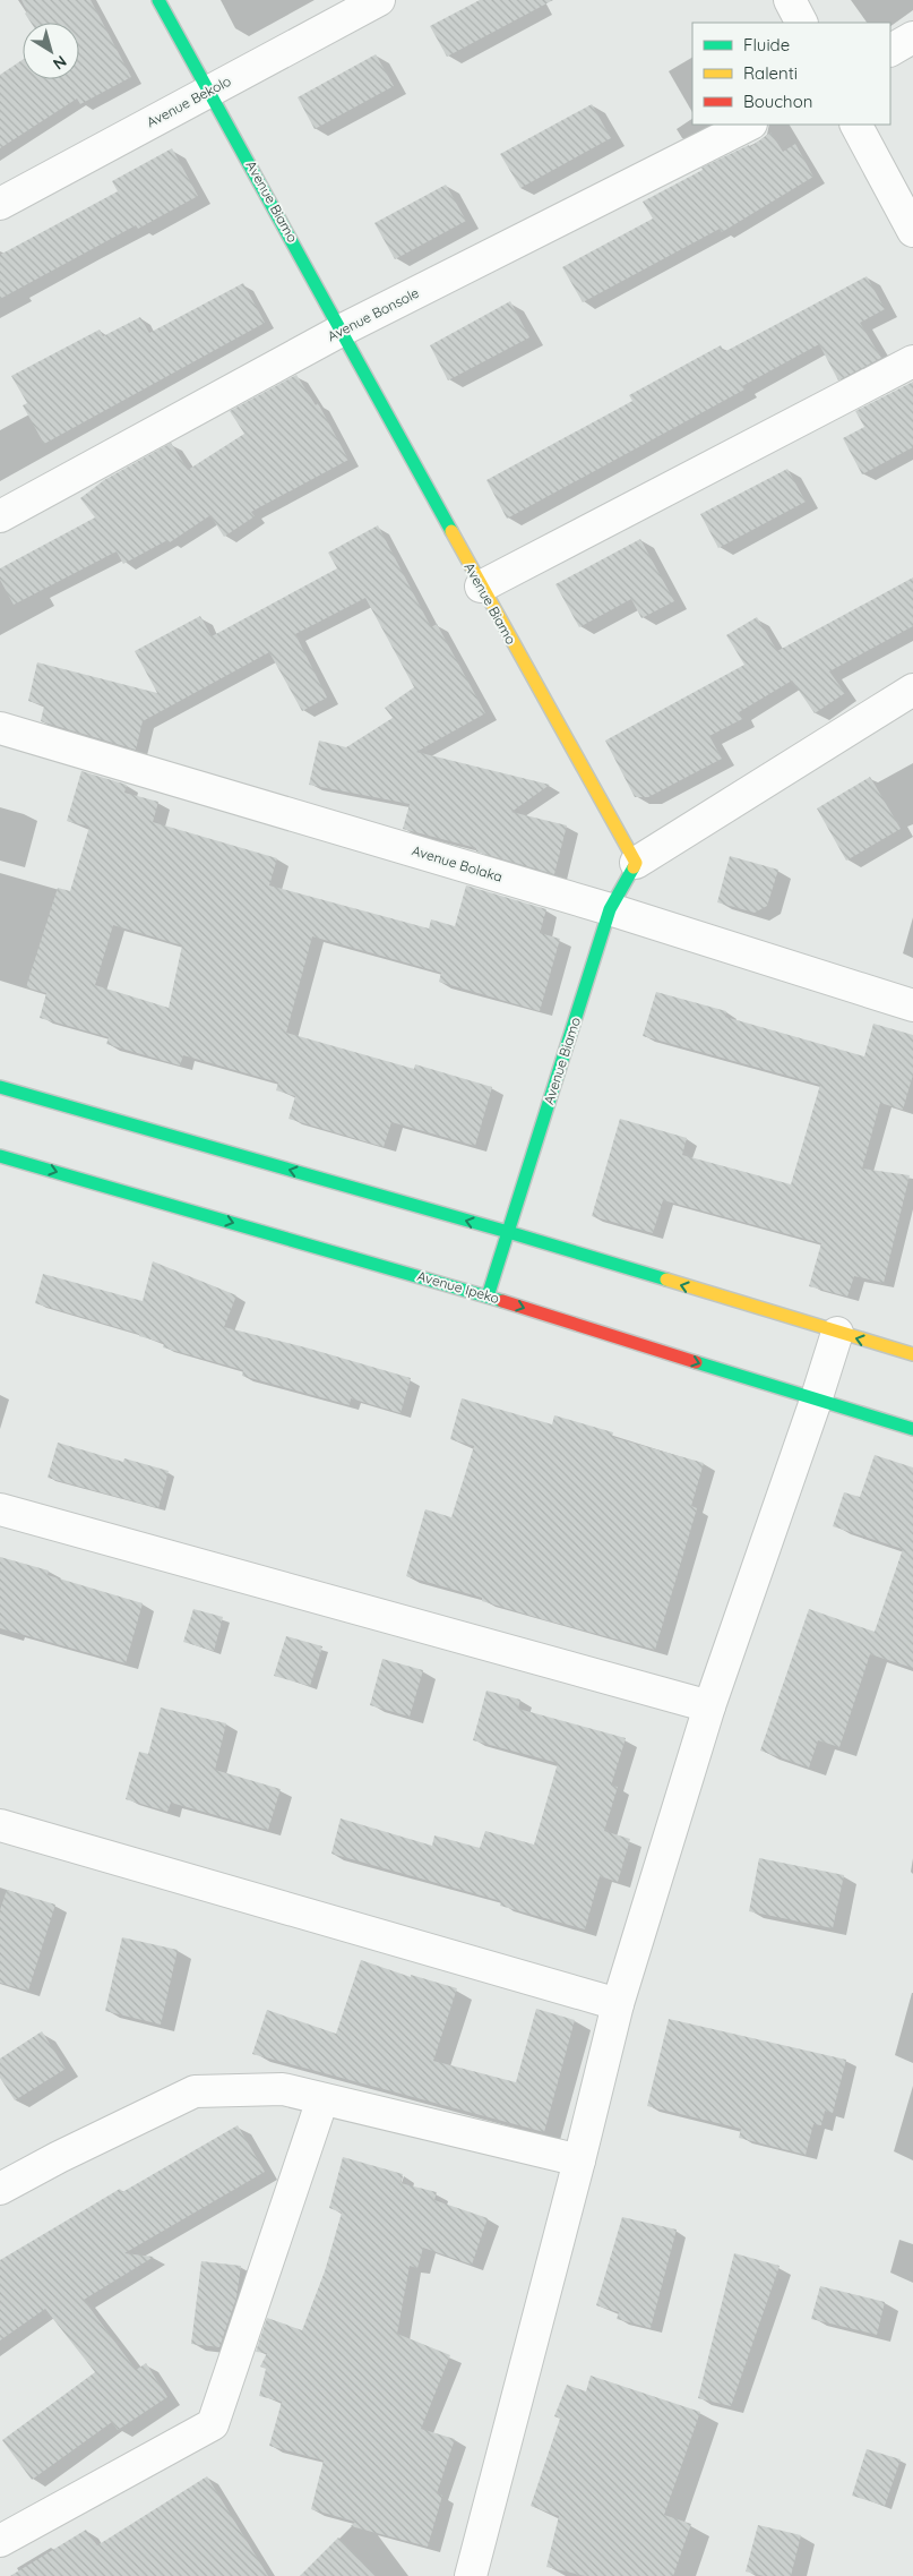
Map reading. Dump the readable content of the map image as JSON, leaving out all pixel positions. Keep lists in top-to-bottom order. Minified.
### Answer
{"streets":{"street":["Avenue Bekolo","Avenue Biamo","Avenue Bonsole","Avenue Bolaka","Avenue Ipeko"]},"crossings":[["Avenue Bekolo","Avenue Biamo"],["Avenue Biamo","Avenue Bonsole"],["Avenue Biamo","Avenue Bolaka"],["Avenue Biamo","Avenue Ipeko"]],"legend":["Fluide","Ralenti","Bouchon"],"north":"bottom right"}
